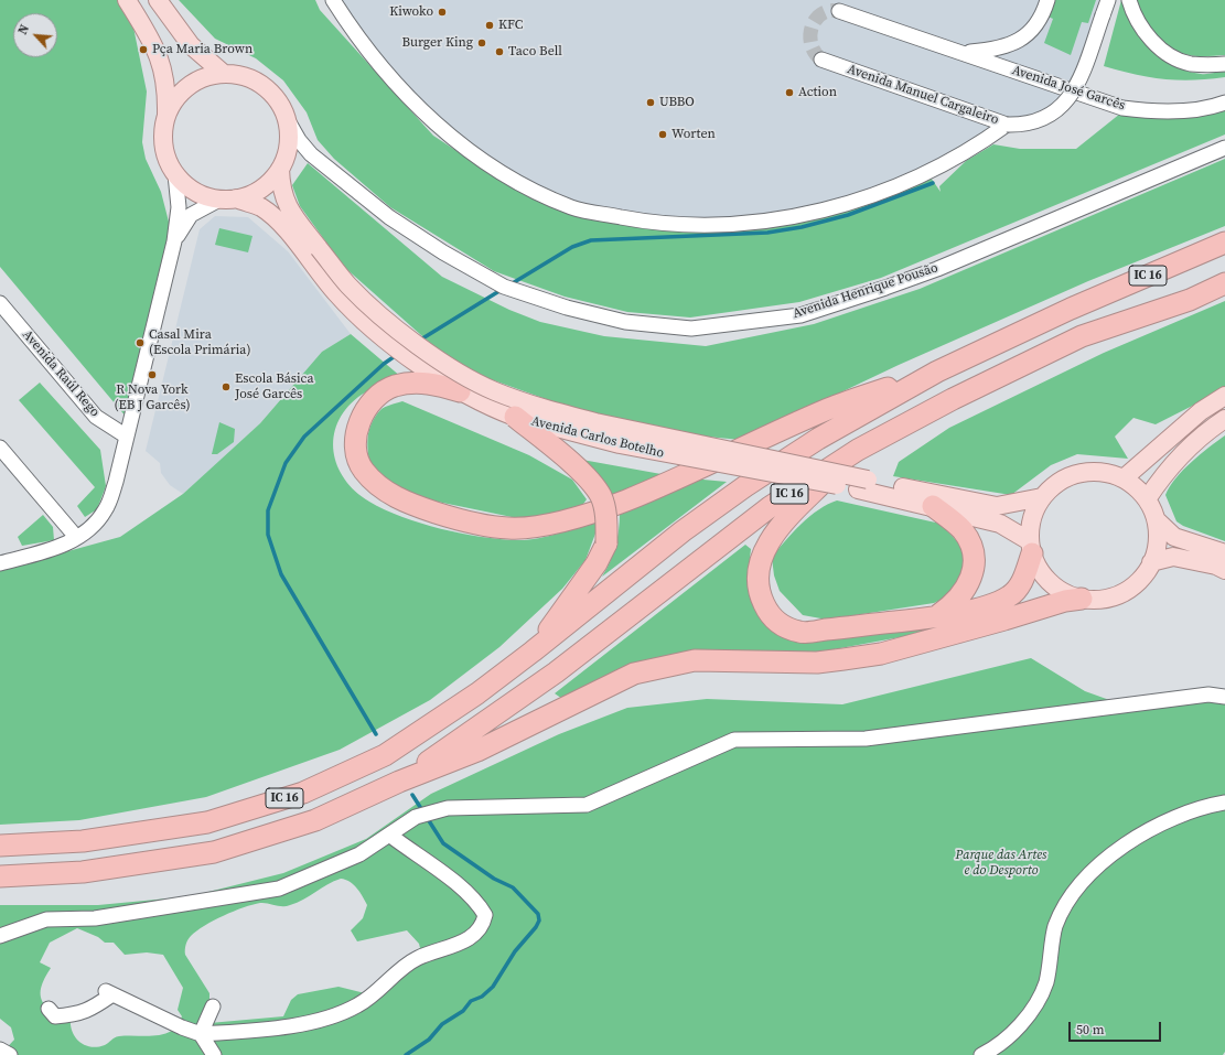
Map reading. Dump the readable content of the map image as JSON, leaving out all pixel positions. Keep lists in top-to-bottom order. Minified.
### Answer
{"streets":{"highway":["IC 16"],"main road":["Avenida Carlos Botelho"],"street":["Avenida José Garcês","Avenida Manuel Cargaleiro","Avenida Henrique Pousão","Avenida Raúl Rego"]},"crossings":[["Avenida Henrique Pousão","Avenida Carlos Botelho"]],"parks":["Parque das Artes e do Desporto"],"places":["Kiwoko","KFC","Burger King","Pça Maria Brown","Taco Bell","Action","UBBO","Worten","Casal Mira (Escola Primária)","R Nova York (EB J Garcês)","Escola Básica José Garcês"],"scale_bar":"50 m","north":"top left"}
